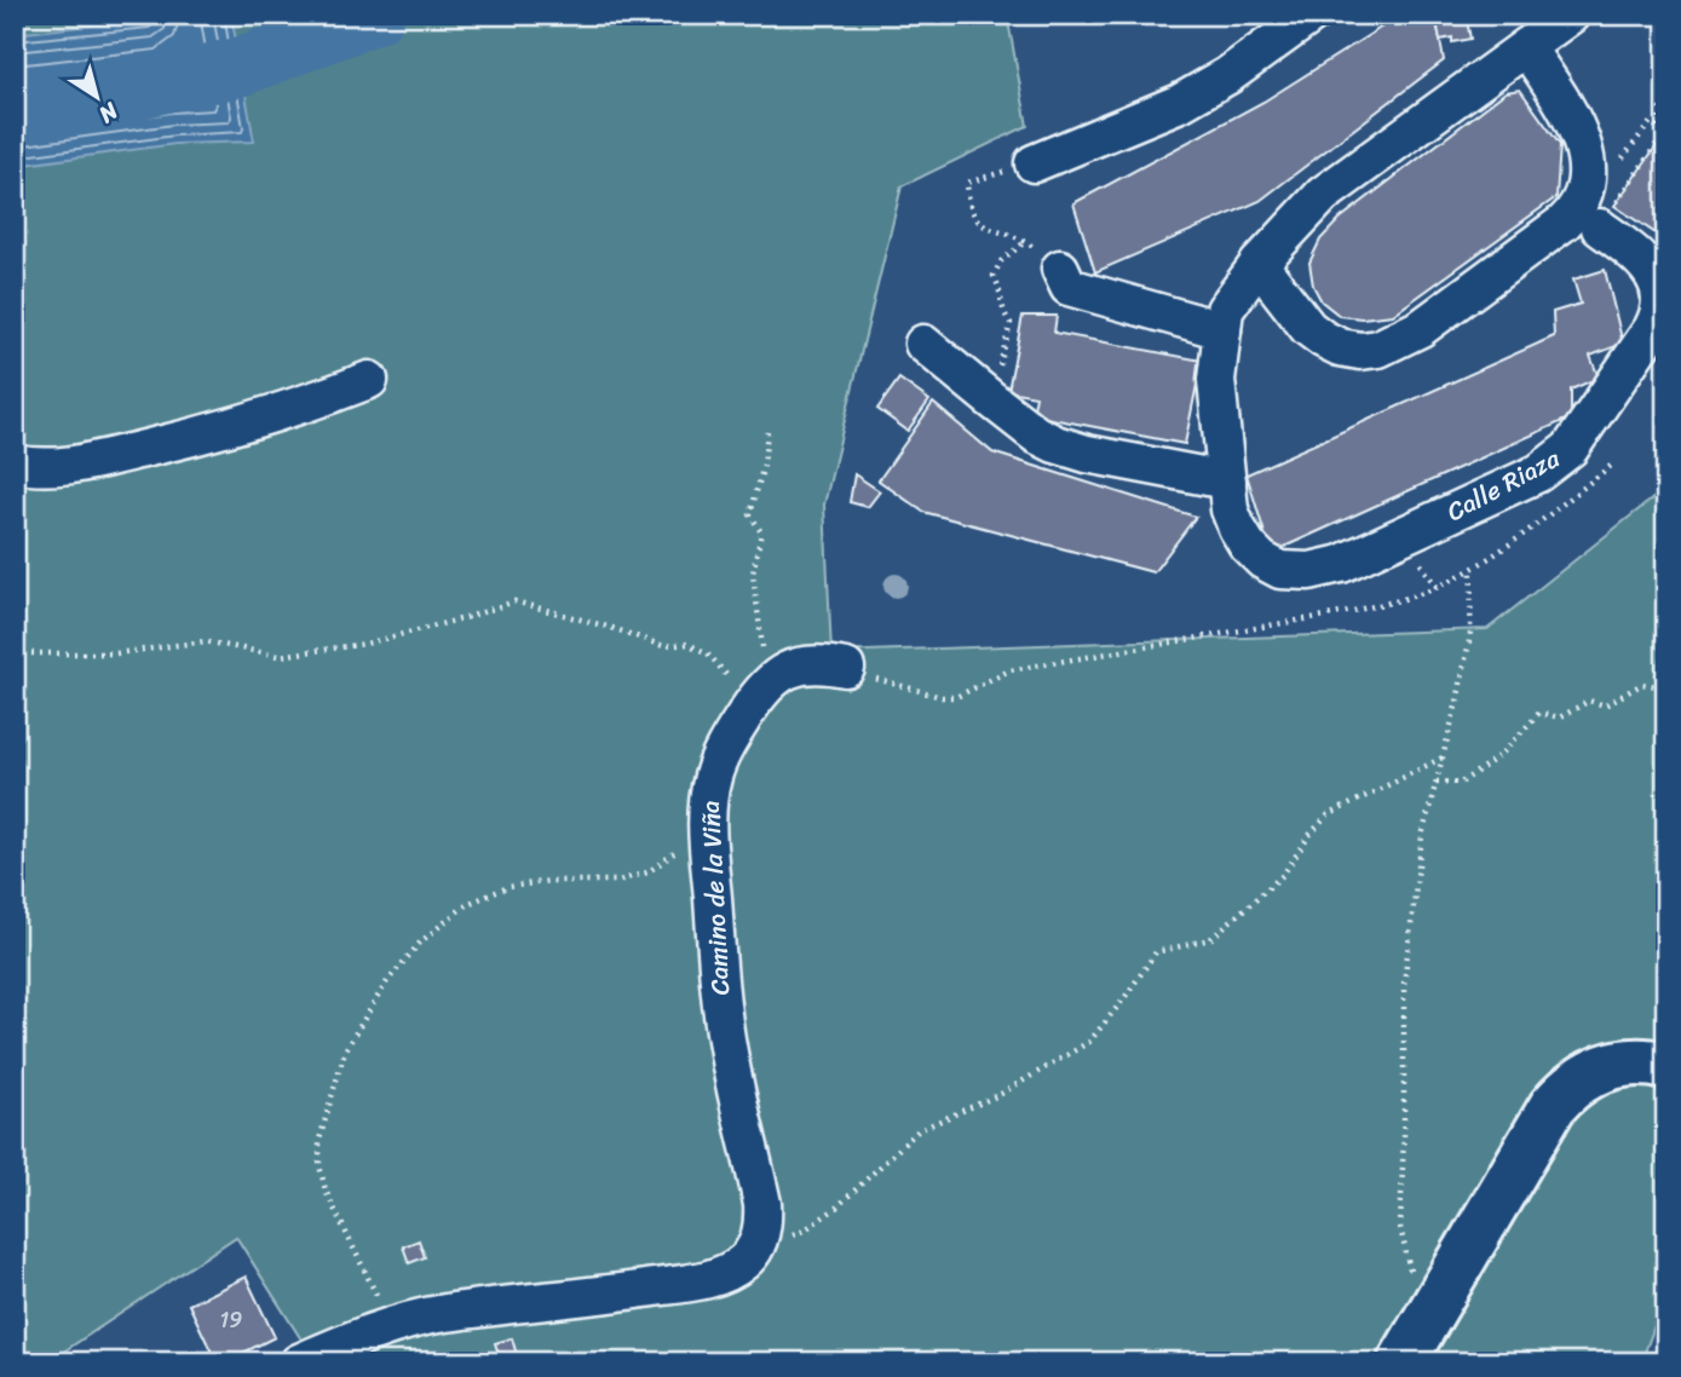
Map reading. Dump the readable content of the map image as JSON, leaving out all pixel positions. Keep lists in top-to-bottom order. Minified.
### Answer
{"streets":{"street":["Calle Riaza","Camino de la Viña"]},"house_numbers":["19"],"north":"bottom right"}
